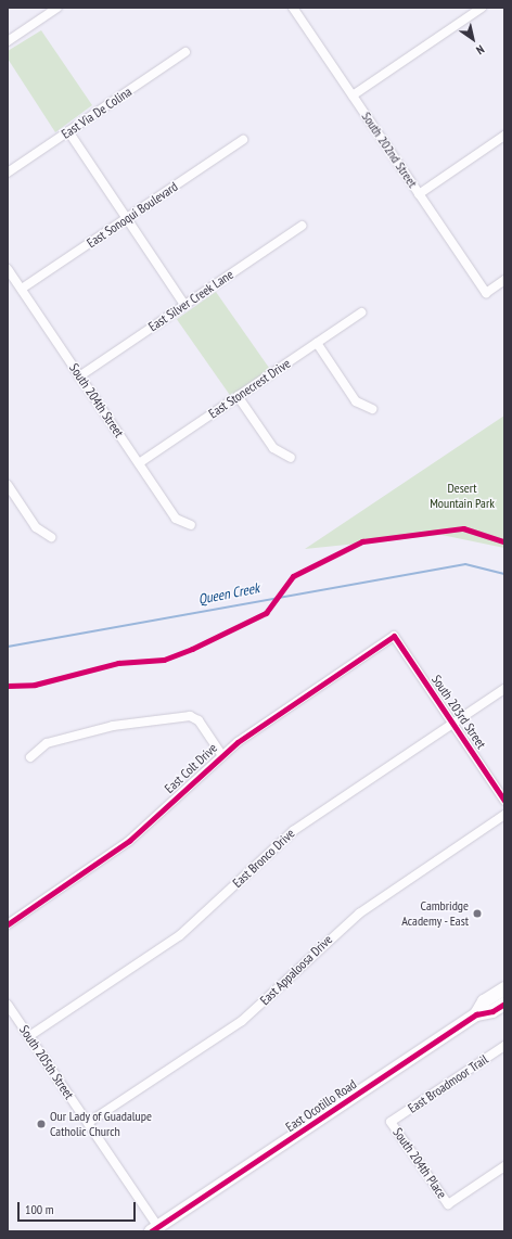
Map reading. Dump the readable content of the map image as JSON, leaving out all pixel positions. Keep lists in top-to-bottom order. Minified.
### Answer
{"streets":{"main road":["East Ocotillo Road"],"street":["East Via De Colina","South 202nd Street","East Sonoqui Boulevard","East Silver Creek Lane","East Stonecrest Drive","South 204th Street","South 203rd Street","East Colt Drive","East Bronco Drive","East Appaloosa Drive","South 205th Street","East Broadmoor Trail","South 204th Place"]},"crossings":[["East Sonoqui Boulevard","South 204th Street"],["East Silver Creek Lane","South 204th Street"],["East Stonecrest Drive","South 204th Street"],["South 203rd Street","East Colt Drive"],["South 203rd Street","East Bronco Drive"],["East Bronco Drive","South 205th Street"],["East Appaloosa Drive","South 205th Street"],["South 205th Street","East Ocotillo Road"],["East Broadmoor Trail","South 204th Place"]],"water":["Queen Creek"],"parks":["Desert Mountain Park"],"places":["Cambridge Academy - East","Our Lady of Guadalupe Catholic Church"],"scale_bar":"100 m","north":"bottom right"}
